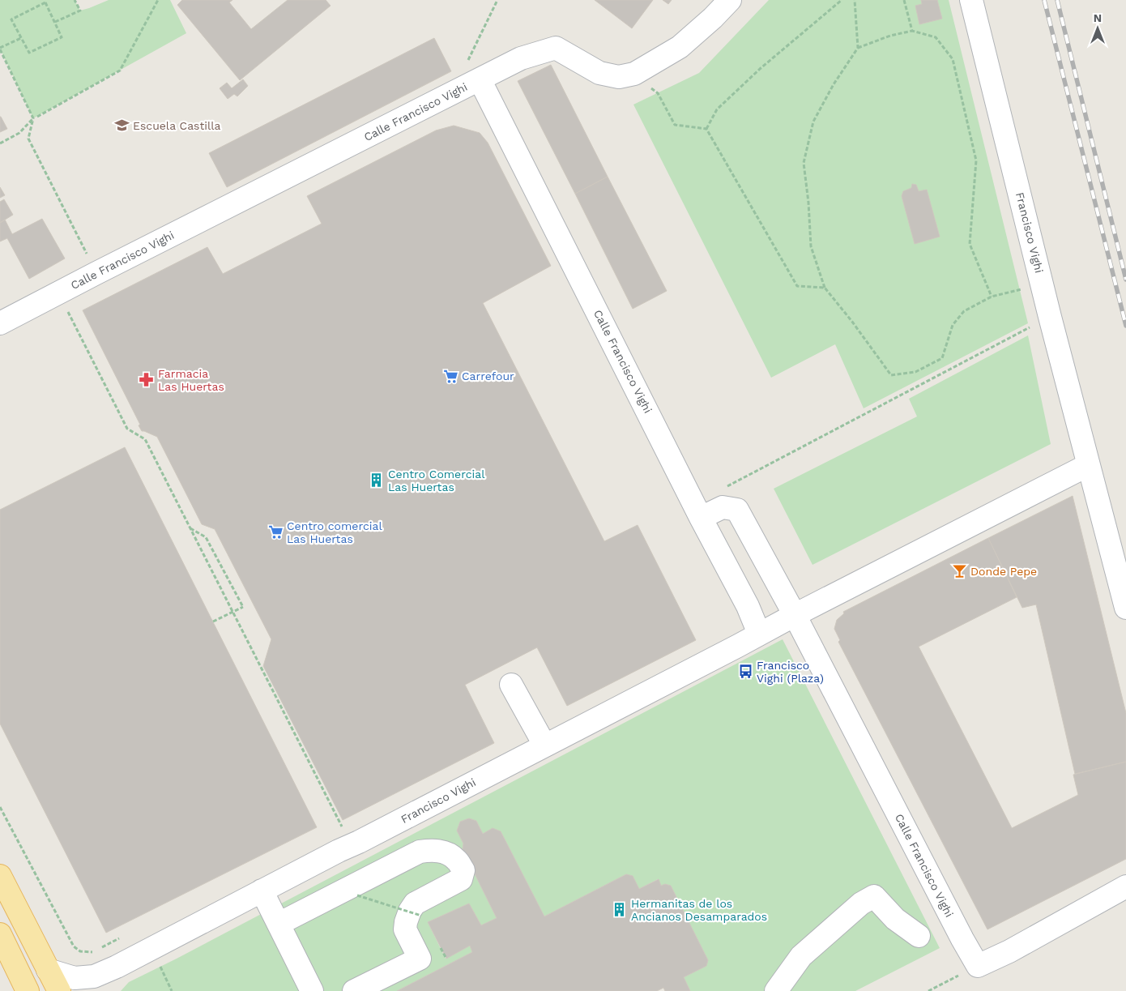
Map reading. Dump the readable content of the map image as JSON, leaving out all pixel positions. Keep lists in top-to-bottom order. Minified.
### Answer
{"streets":{"street":["Calle Francisco Vighi","Francisco Vighi"]},"crossings":[["Calle Francisco Vighi","Francisco Vighi"]],"places":{"school or university":["Escuela Castilla"],"supermarket":["Carrefour","Centro comercial Las Huertas"],"pharmacy":["Farmacia Las Huertas"],"building":["Centro Comercial Las Huertas","Hermanitas de los Ancianos Desamparados"],"bar":["Donde Pepe"],"bus stop":["Francisco Vighi (Plaza)"]},"north":"top"}
